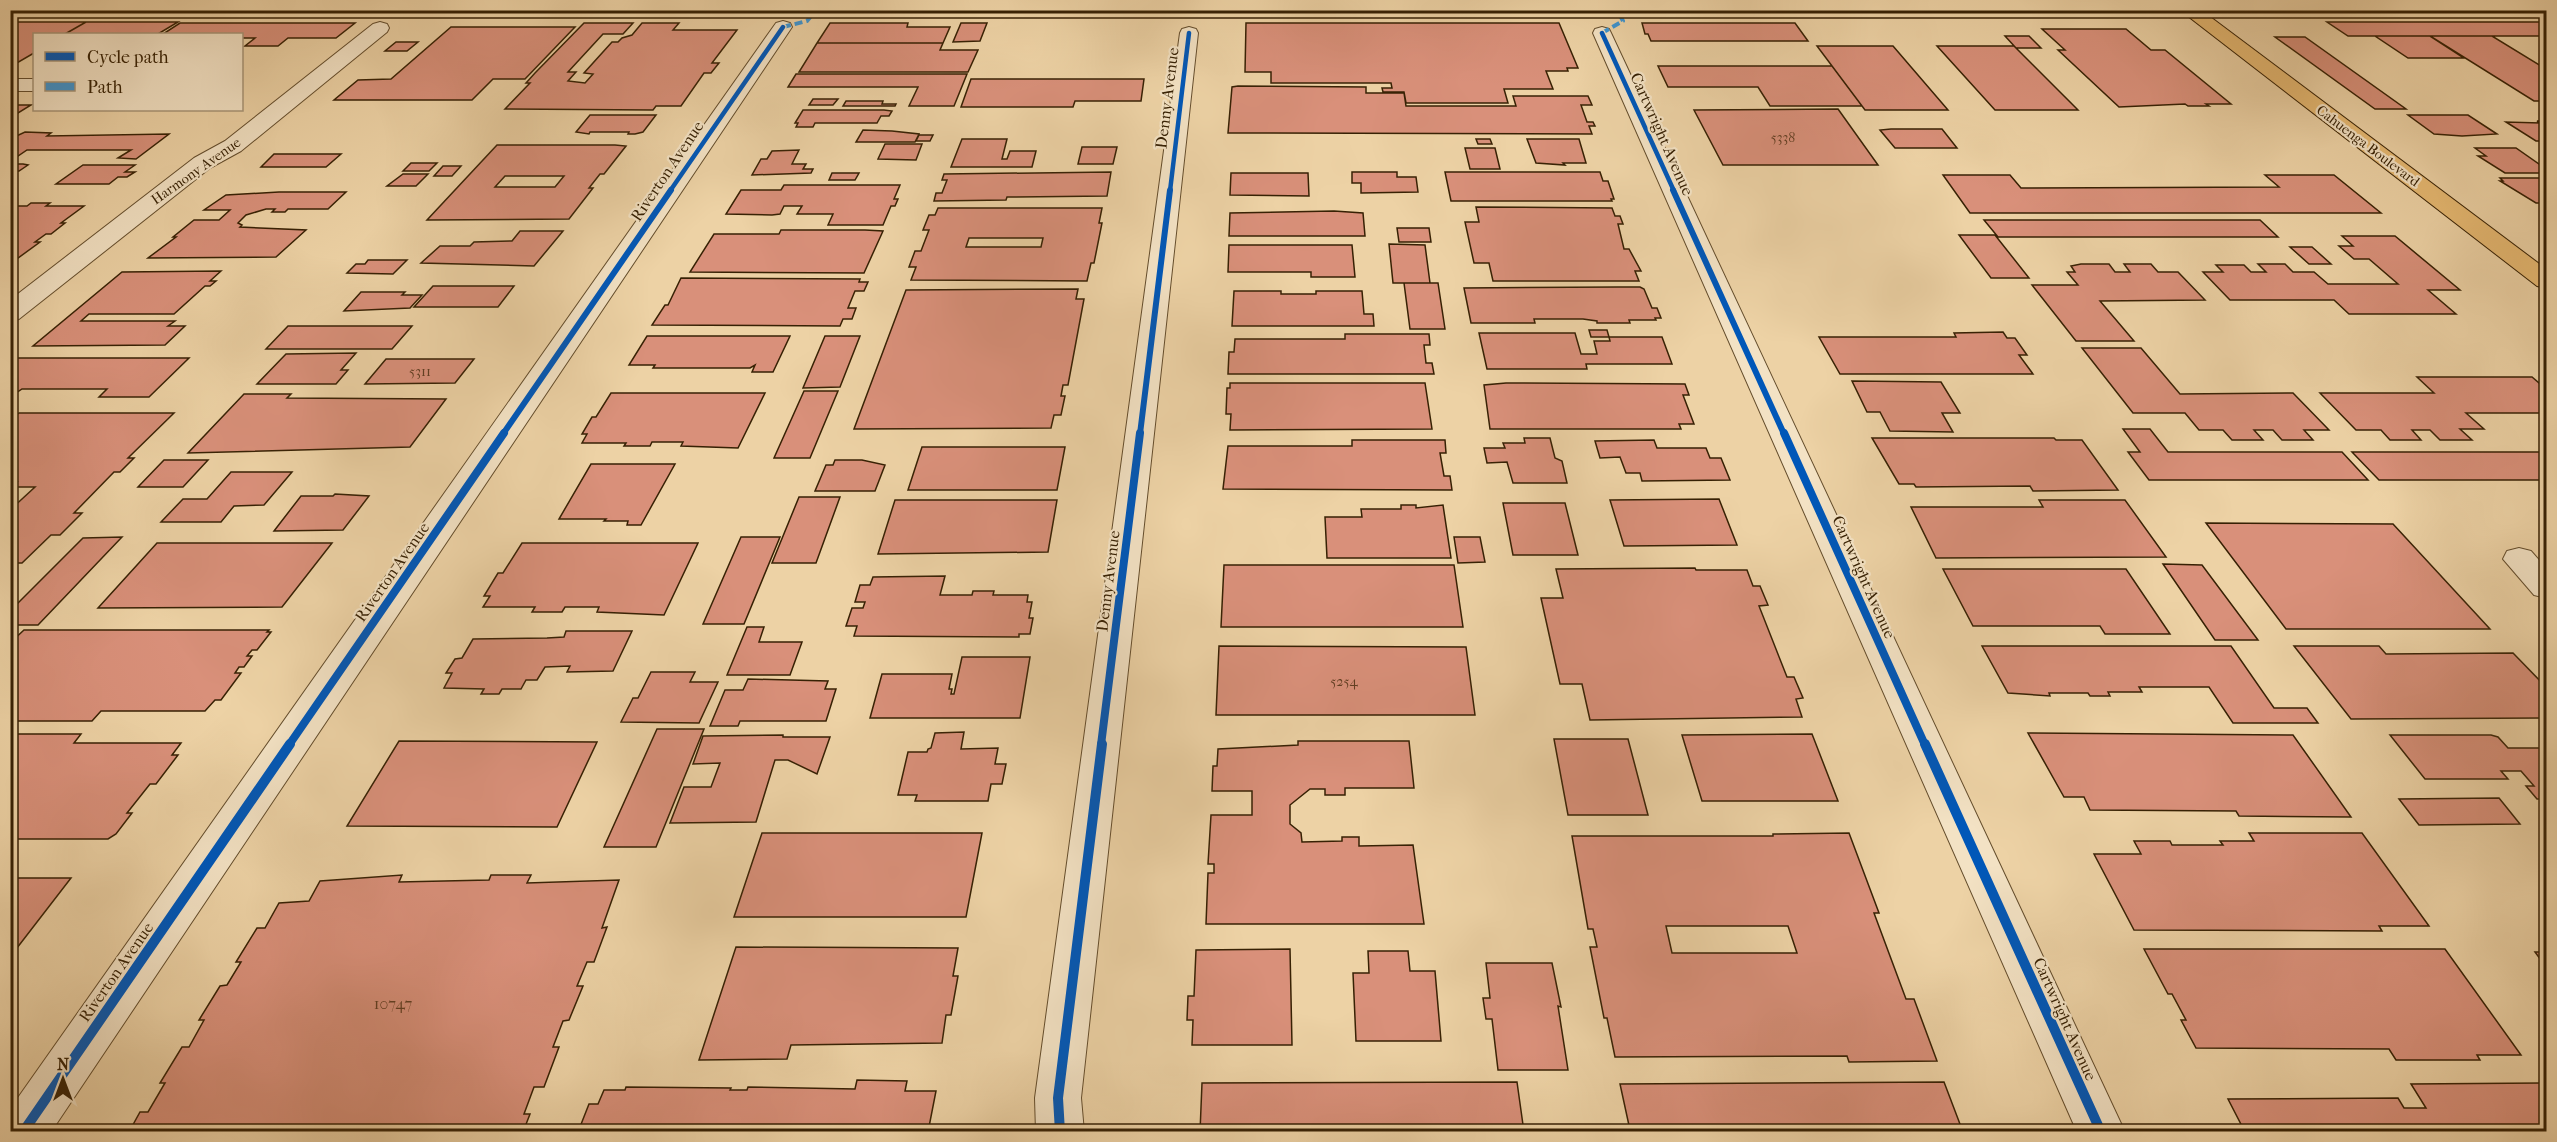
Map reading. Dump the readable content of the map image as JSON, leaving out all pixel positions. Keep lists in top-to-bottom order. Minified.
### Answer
{"streets":{"main road":["Cahuenga Boulevard"],"street":["Denny Avenue","Cartwright Avenue","Harmony Avenue","Riverton Avenue"]},"house_numbers":["5338","5311","5254","10747"],"legend":["Cycle path","Path"],"north":"top"}
